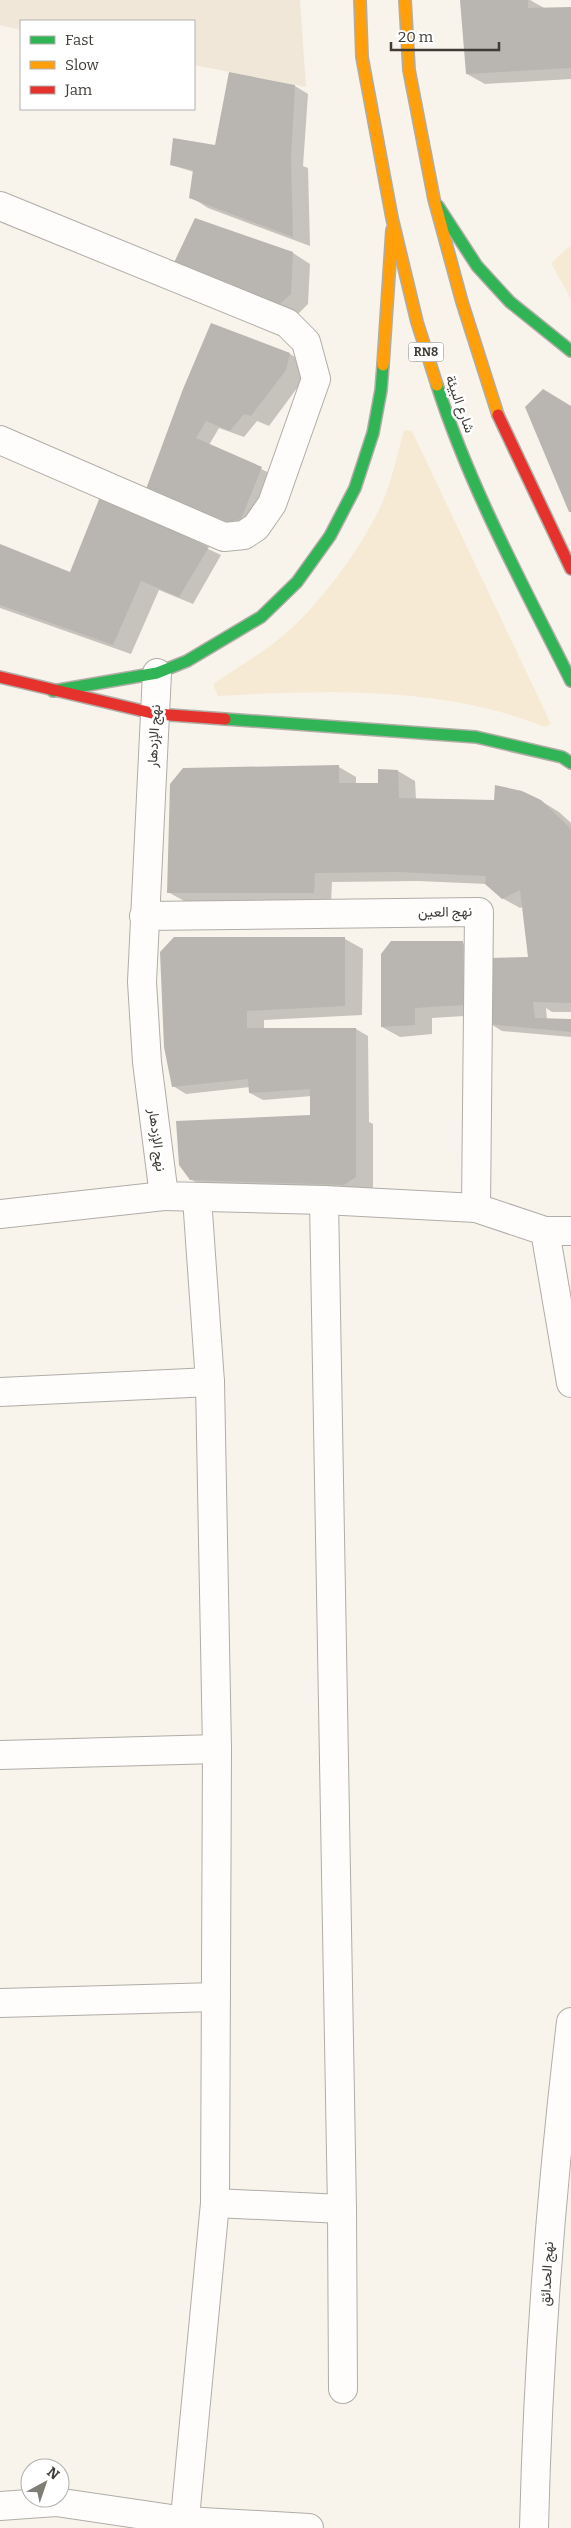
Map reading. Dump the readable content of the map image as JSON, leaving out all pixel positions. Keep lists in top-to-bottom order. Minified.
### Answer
{"streets":{"street":["RN8","شارع البيئة","نهج الإزدهار","نهج العين","نهج الحدائق"]},"crossings":[["نهج الإزدهار","نهج العين"]],"legend":["Fast","Slow","Jam"],"scale_bar":"20 m","north":"top right"}
